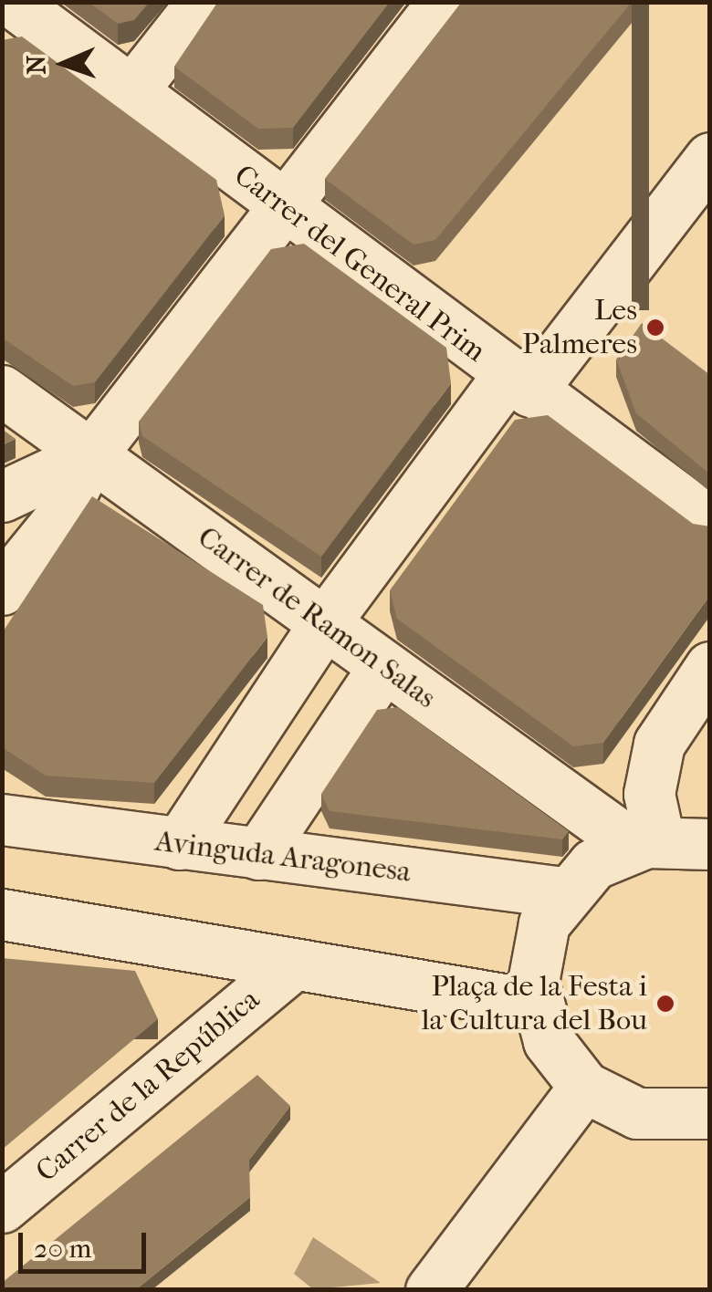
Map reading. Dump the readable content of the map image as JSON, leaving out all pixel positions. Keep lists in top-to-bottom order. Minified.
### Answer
{"streets":{"street":["Carrer del General Prim","Carrer de Ramon Salas","Avinguda Aragonesa","Carrer de la República"]},"places":["Les Palmeres","Plaça de la Festa i la Cultura del Bou"],"scale_bar":"20 m","north":"left"}
